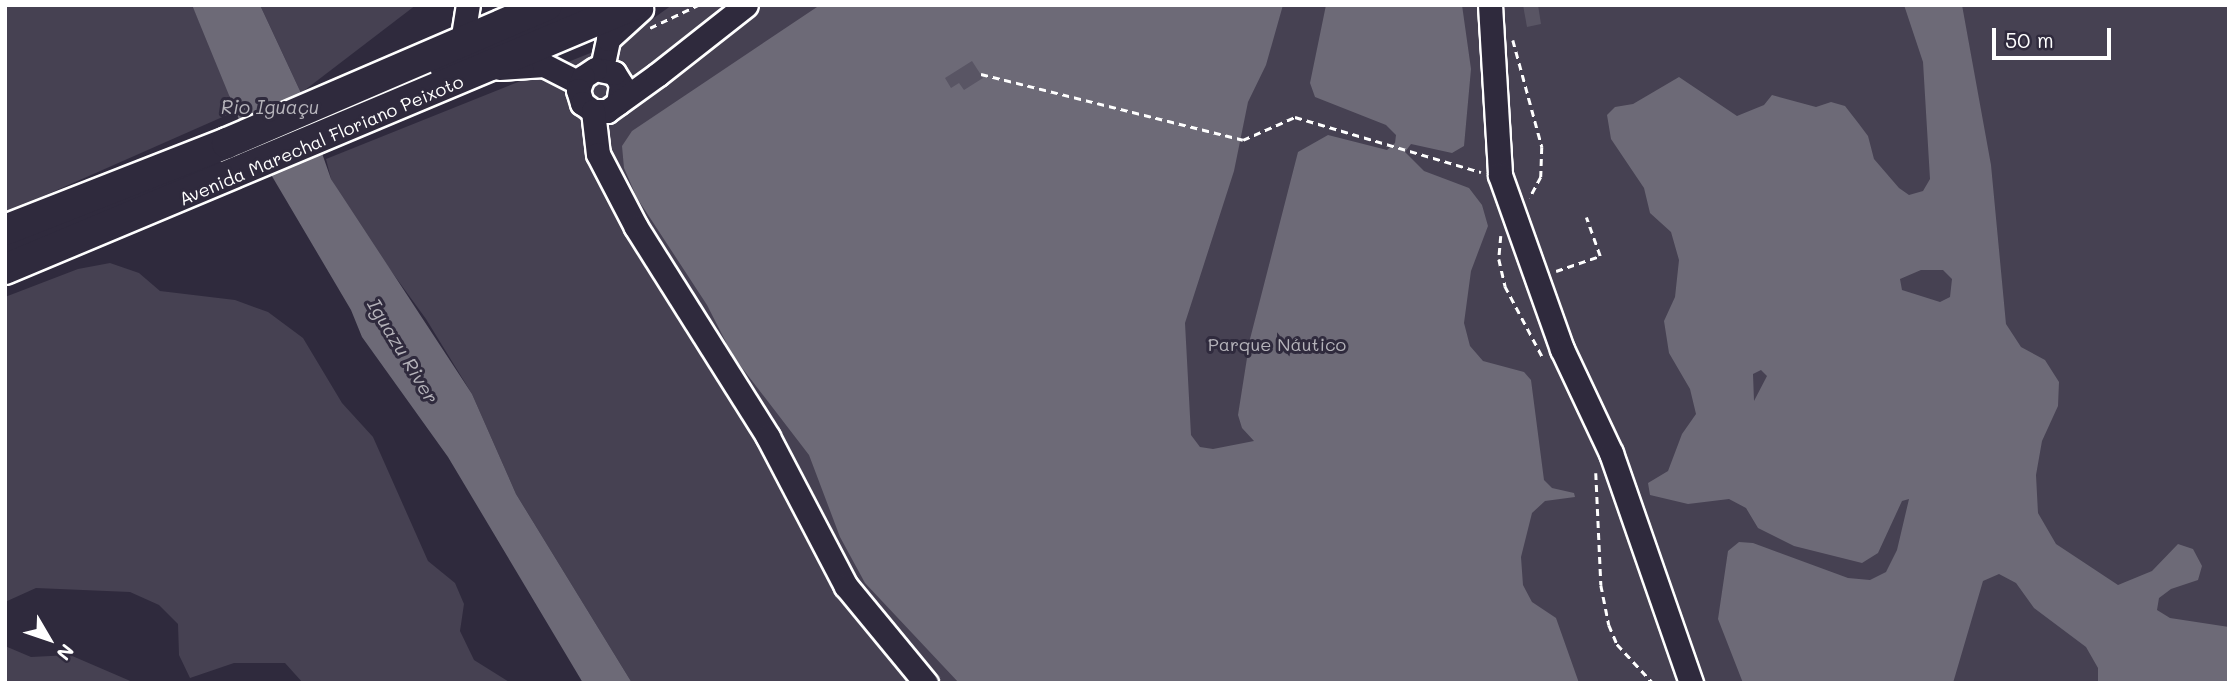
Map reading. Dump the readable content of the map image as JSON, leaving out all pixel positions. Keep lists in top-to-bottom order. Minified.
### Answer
{"streets":{"main road":["Avenida Marechal Floriano Peixoto"]},"water":["Rio Iguaçu","Iguazu River"],"parks":["Parque Náutico"],"scale_bar":"50 m","north":"bottom right"}
